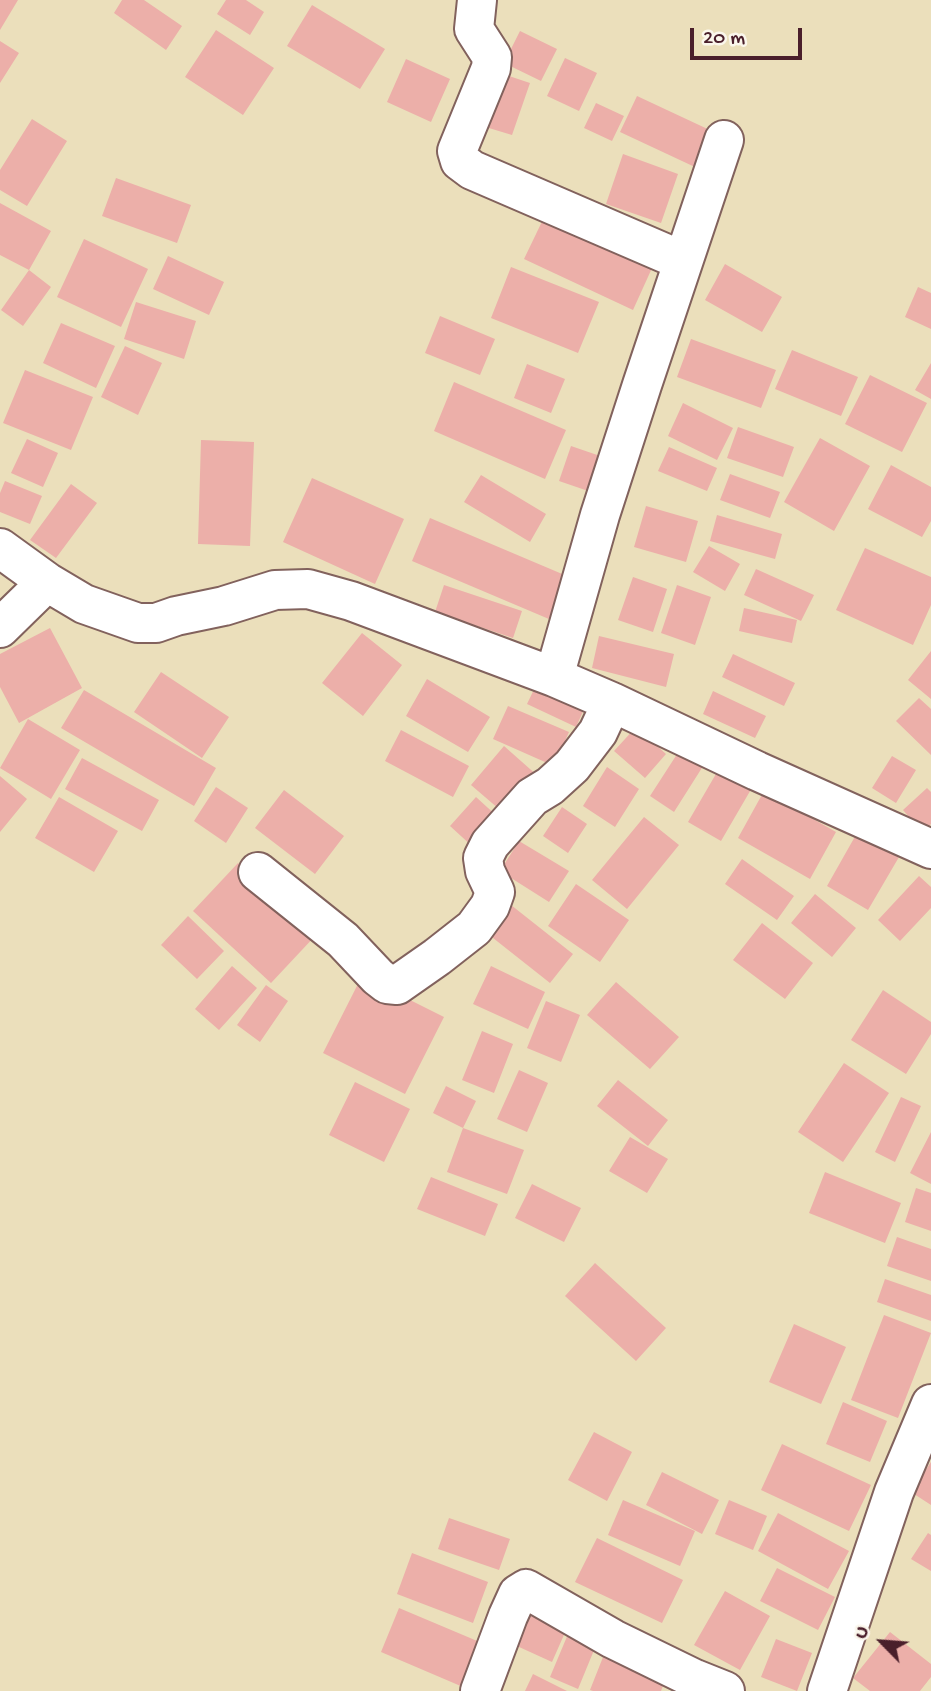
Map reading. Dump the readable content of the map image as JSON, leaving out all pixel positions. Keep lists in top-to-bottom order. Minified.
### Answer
{"scale_bar":"20 m","north":"top left"}
